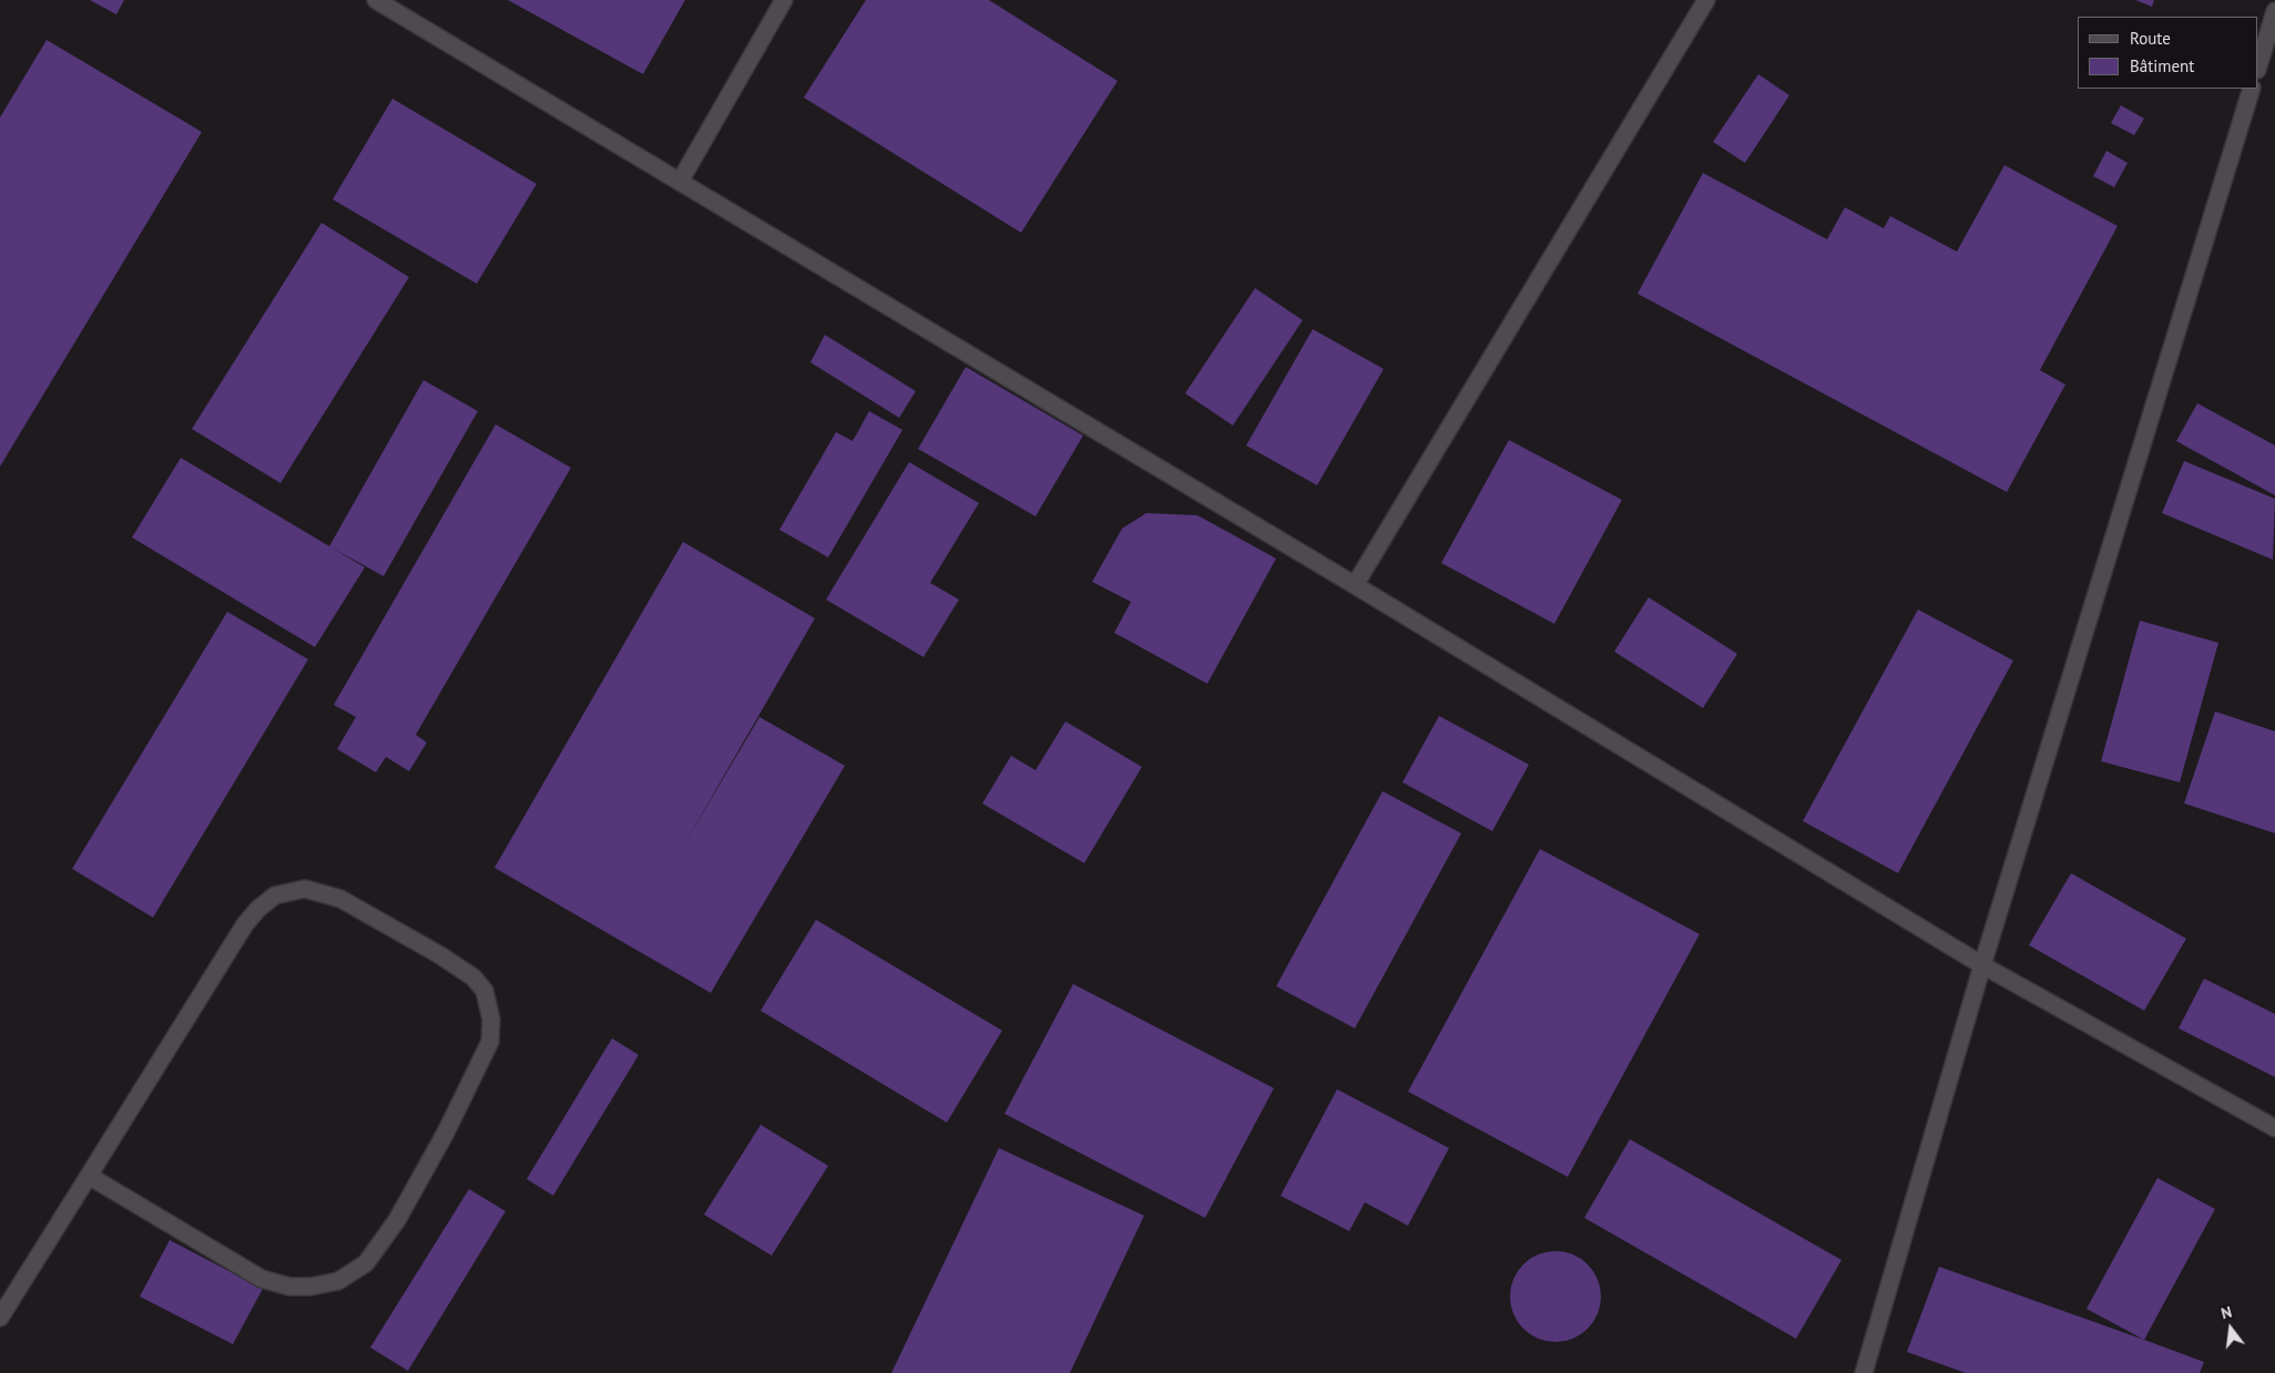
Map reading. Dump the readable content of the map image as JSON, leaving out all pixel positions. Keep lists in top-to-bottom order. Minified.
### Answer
{"legend":["Route","Bâtiment"],"north":"top"}
